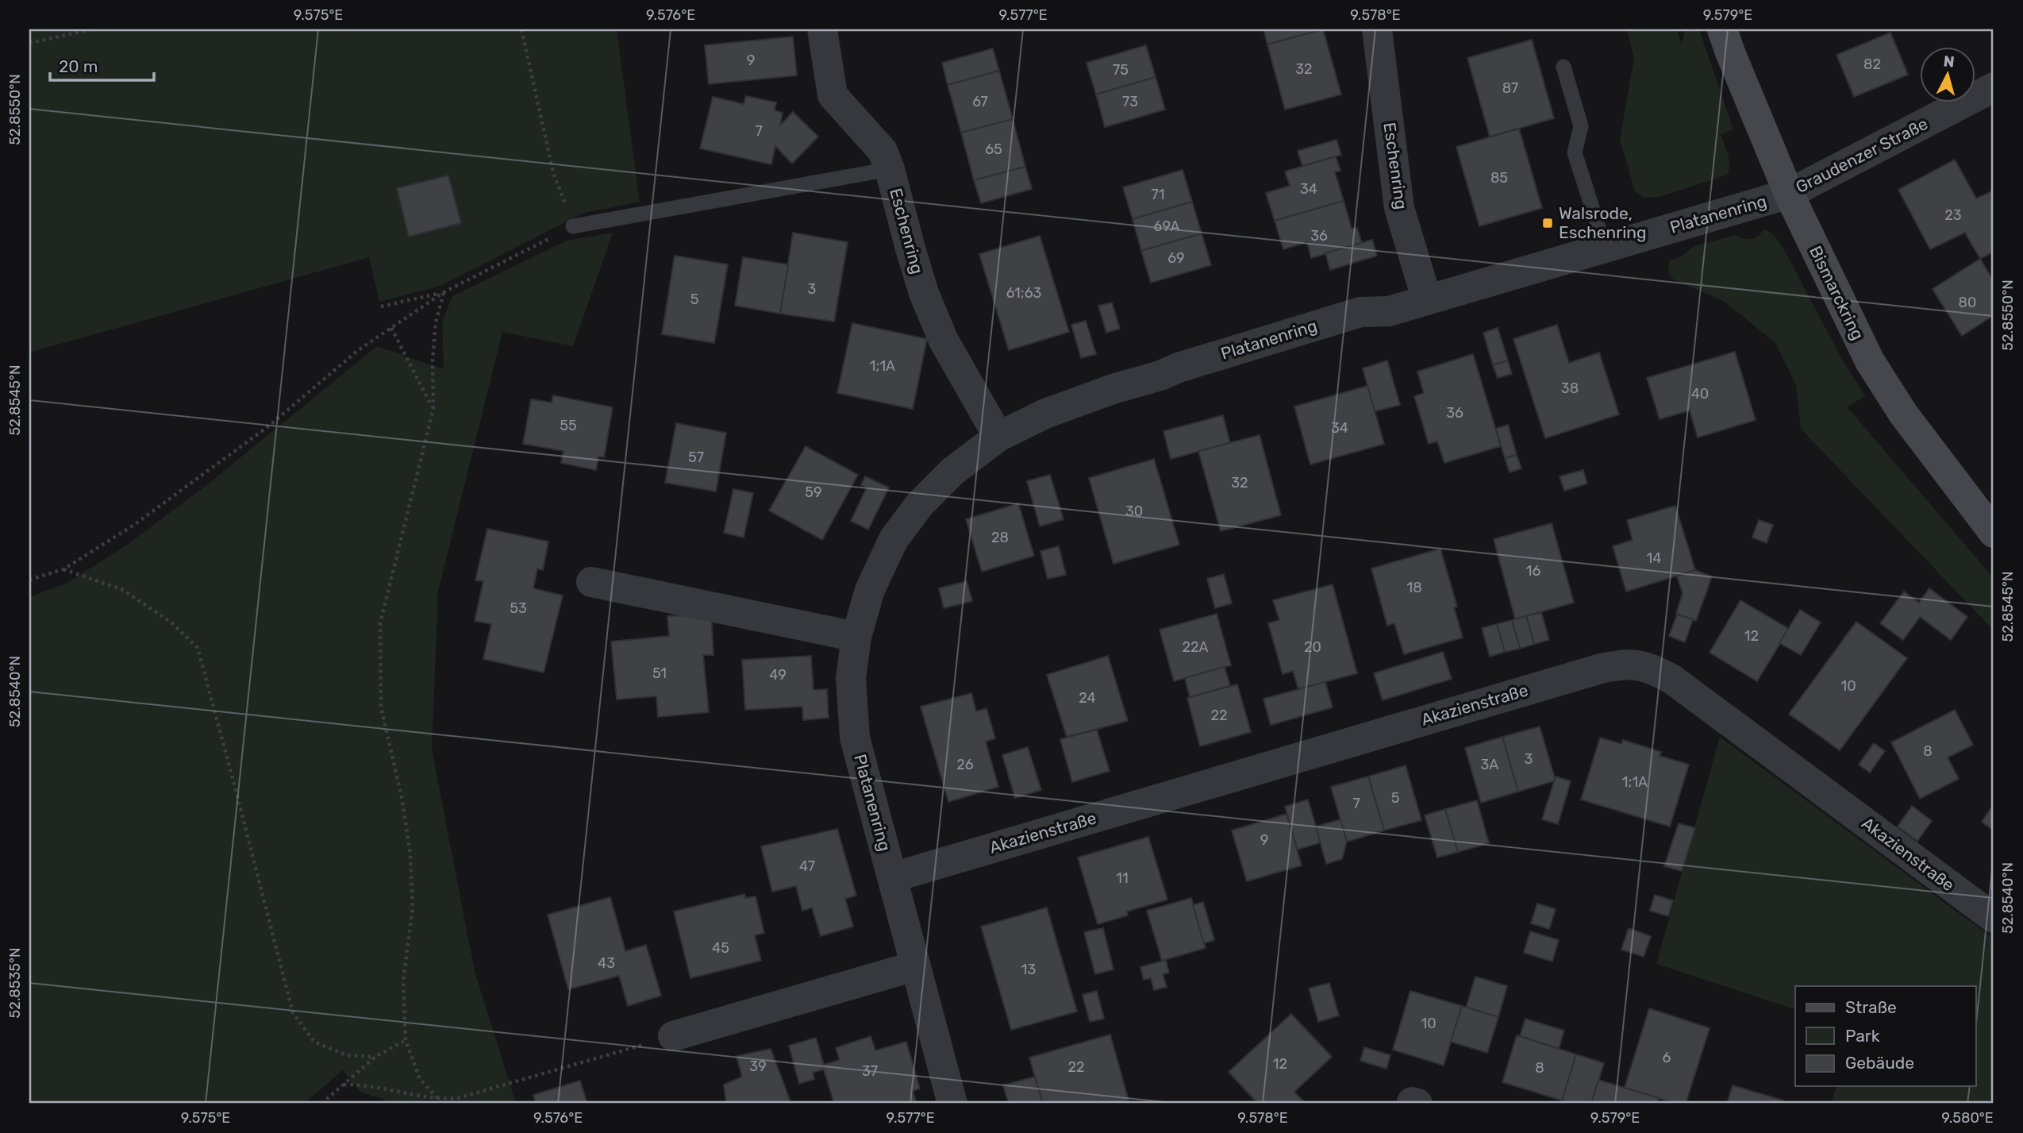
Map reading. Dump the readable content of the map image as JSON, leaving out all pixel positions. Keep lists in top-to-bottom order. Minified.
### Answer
{"streets":{"street":["Graudenzer Straße","Eschenring","Platanenring","Bismarckring","Akazienstraße"]},"crossings":[["Graudenzer Straße","Platanenring"],["Graudenzer Straße","Bismarckring"],["Eschenring","Platanenring"],["Platanenring","Bismarckring"],["Platanenring","Akazienstraße"]],"places":{"transit":["Walsrode, Eschenring"]},"house_numbers":["9","82","32","75","87","67","73","7","65","85","34","71","23","69A","36","69","3","61;63","5","80","1;1A","38","40","36","55","34","57","32","59","30","28","14","16","18","53","12","22A","20","51","49","10","24","22","8","3","26","3A","1;1A","5","7","9","47","11","45","43","13","10","6","12","39","22","8","37"],"legend":["Straße","Park","Gebäude"],"scale_bar":"20 m","north":"top","coordinates":["9.575°E","9.576°E","9.577°E","9.578°E","9.579°E","52.8550°N","52.8545°N","52.8540°N","52.8535°N","9.580°E"]}
